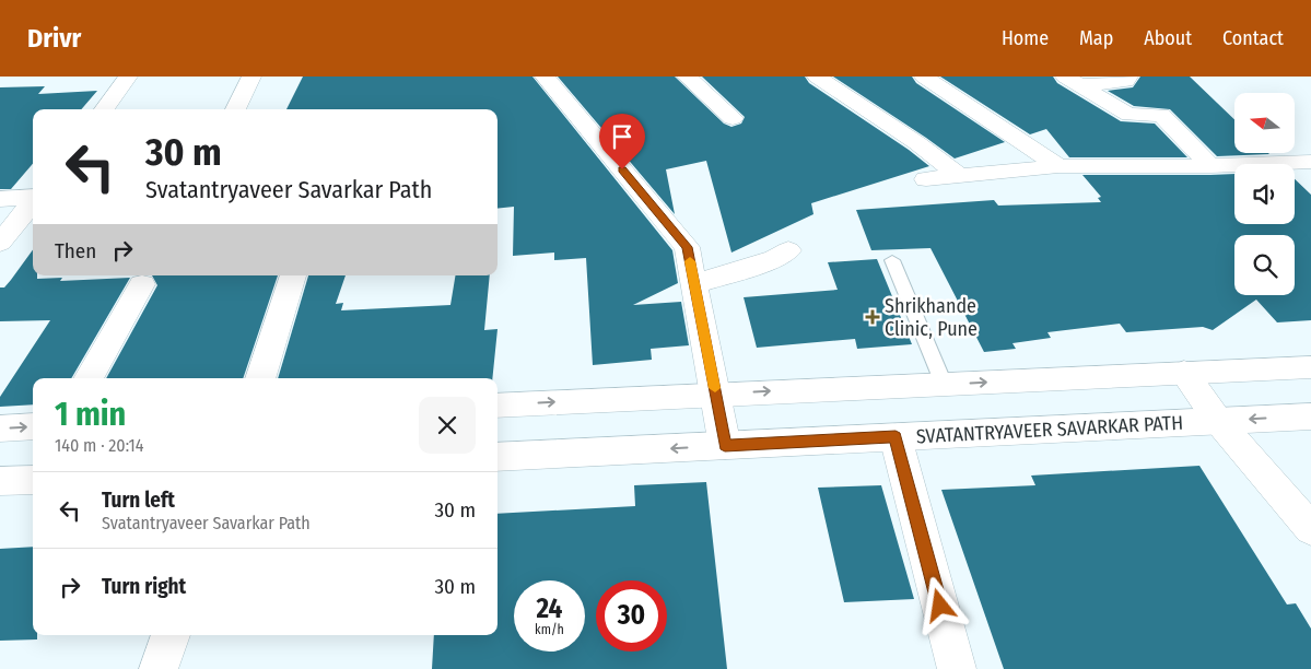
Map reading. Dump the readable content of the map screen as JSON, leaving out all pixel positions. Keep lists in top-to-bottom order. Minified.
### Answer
{"streets":{"street":["SVATANTRYAVEER SAVARKAR PATH"]},"places":{"health":["Shrikhande Clinic, Pune"]},"north":"left","page":{"header":"Drivr","nav":["Home","Map","About","Contact"],"turn":["30 m","Svatantryaveer Savarkar Path"],"then":"Then","heading":["1 min","140 m · 20:14"],"list":[{"name":"Turn left","note":"Svatantryaveer Savarkar Path","value":"30 m"},{"name":"Turn right","value":"30 m"}],"speed":"24 km/h","limit":"30"}}
